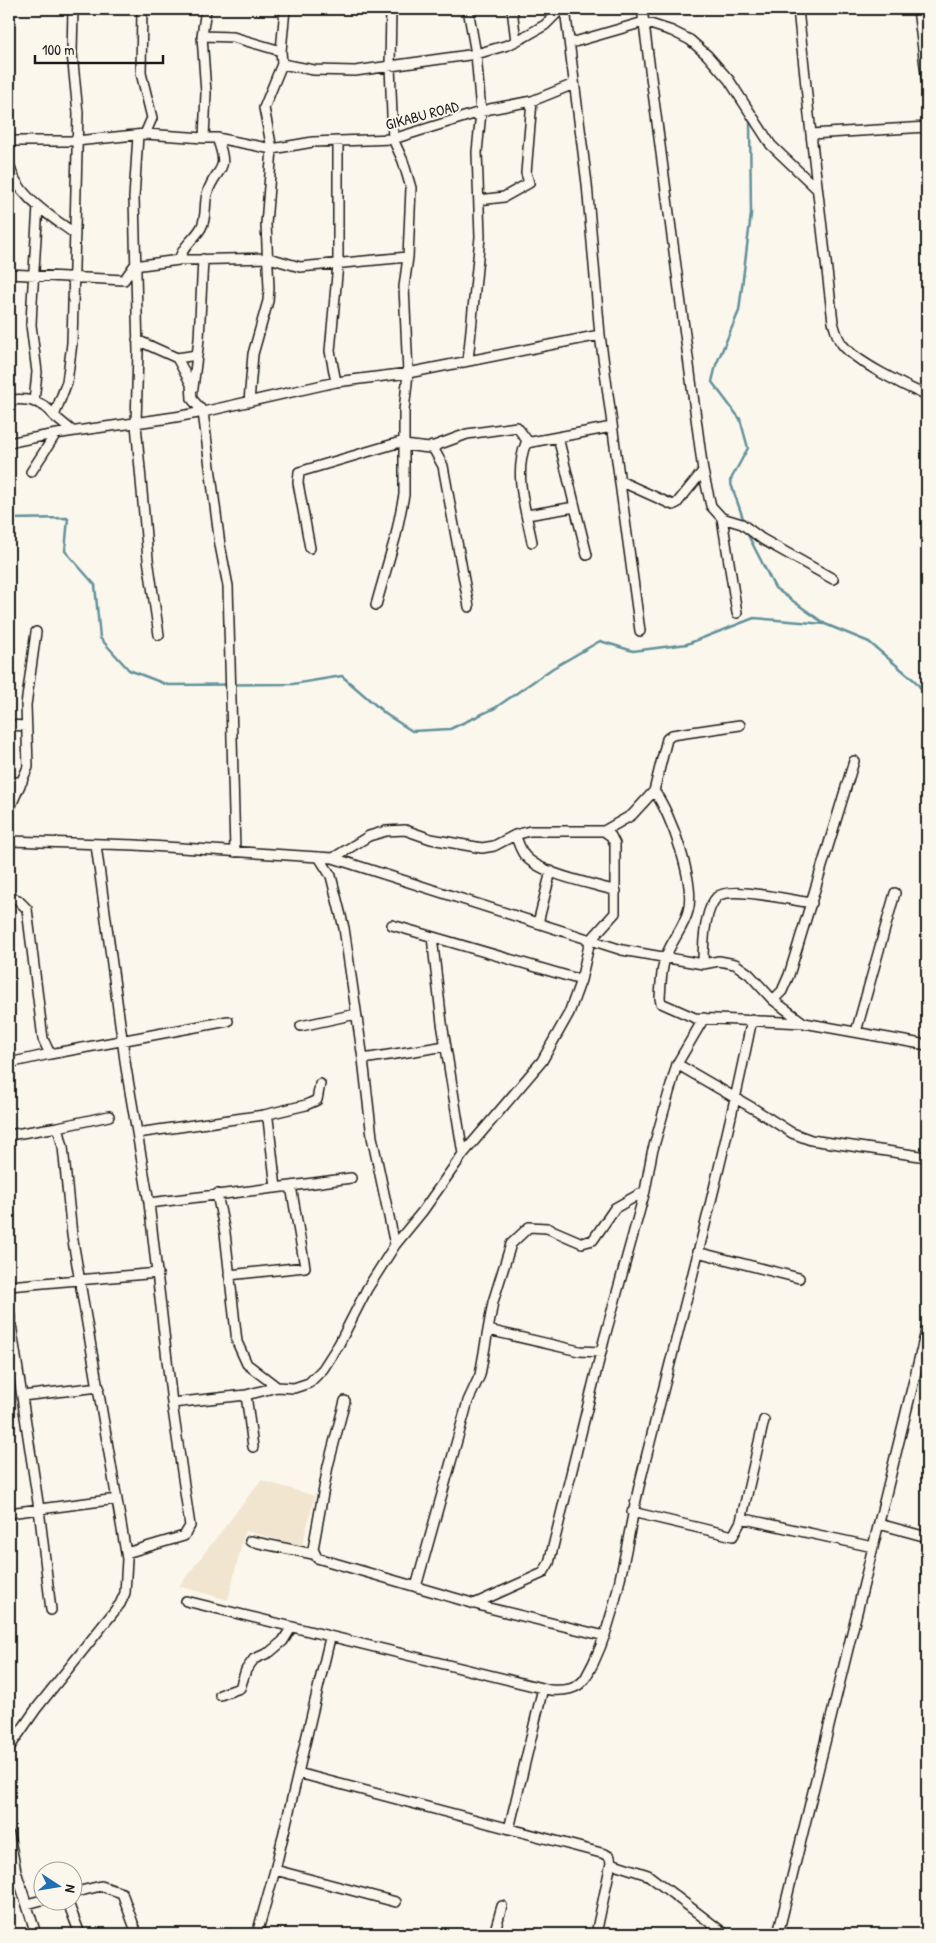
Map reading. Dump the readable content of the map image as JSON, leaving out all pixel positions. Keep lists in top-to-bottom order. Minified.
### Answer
{"streets":{"street":["GIKABU ROAD"]},"scale_bar":"100 m","north":"right"}
